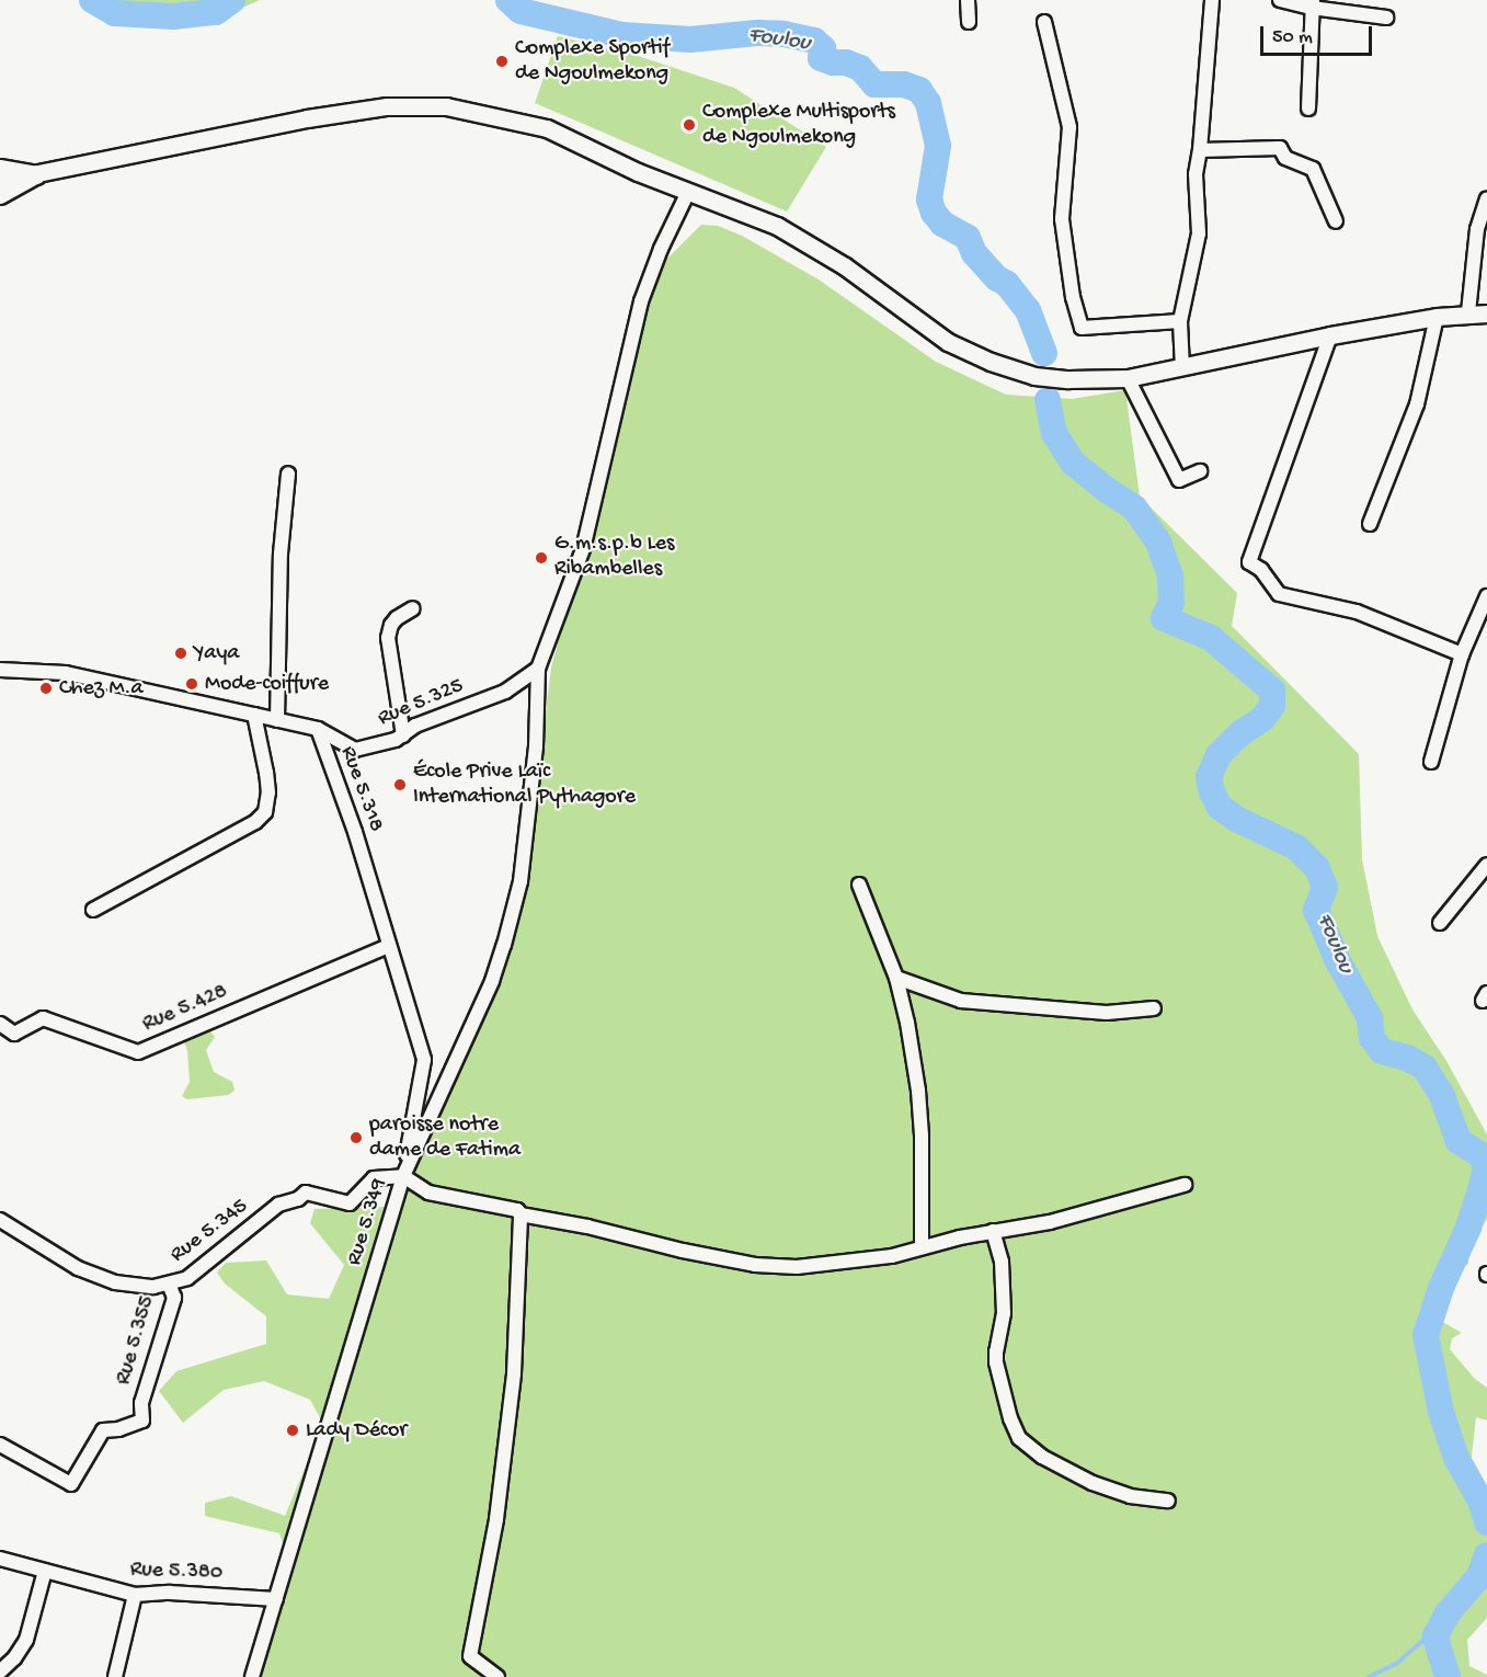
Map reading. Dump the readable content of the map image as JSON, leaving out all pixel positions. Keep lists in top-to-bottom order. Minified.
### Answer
{"streets":{"street":["Rue 5.325","Rue 5.318","Rue 5.428","Rue 5.349","Rue 5.345","Rue 5.355","Rue 5.380"]},"crossings":[["Rue 5.325","Rue 5.318"],["Rue 5.325","Rue 5.349"],["Rue 5.318","Rue 5.428"],["Rue 5.318","Rue 5.349"],["Rue 5.318","Rue 5.345"],["Rue 5.349","Rue 5.345"],["Rue 5.349","Rue 5.380"],["Rue 5.345","Rue 5.355"]],"water":["Foulou"],"places":["Complexe Sportif de Ngoulmekong","Complexe Multisports de Ngoulmekong","G.m.s.p.b Les Ribambelles","Yaya","Mode-coiffure","Chez M.a","École Prive Laïc International Pythagore","paroisse notre dame de Fatima","Lady Décor"],"scale_bar":"50 m"}
